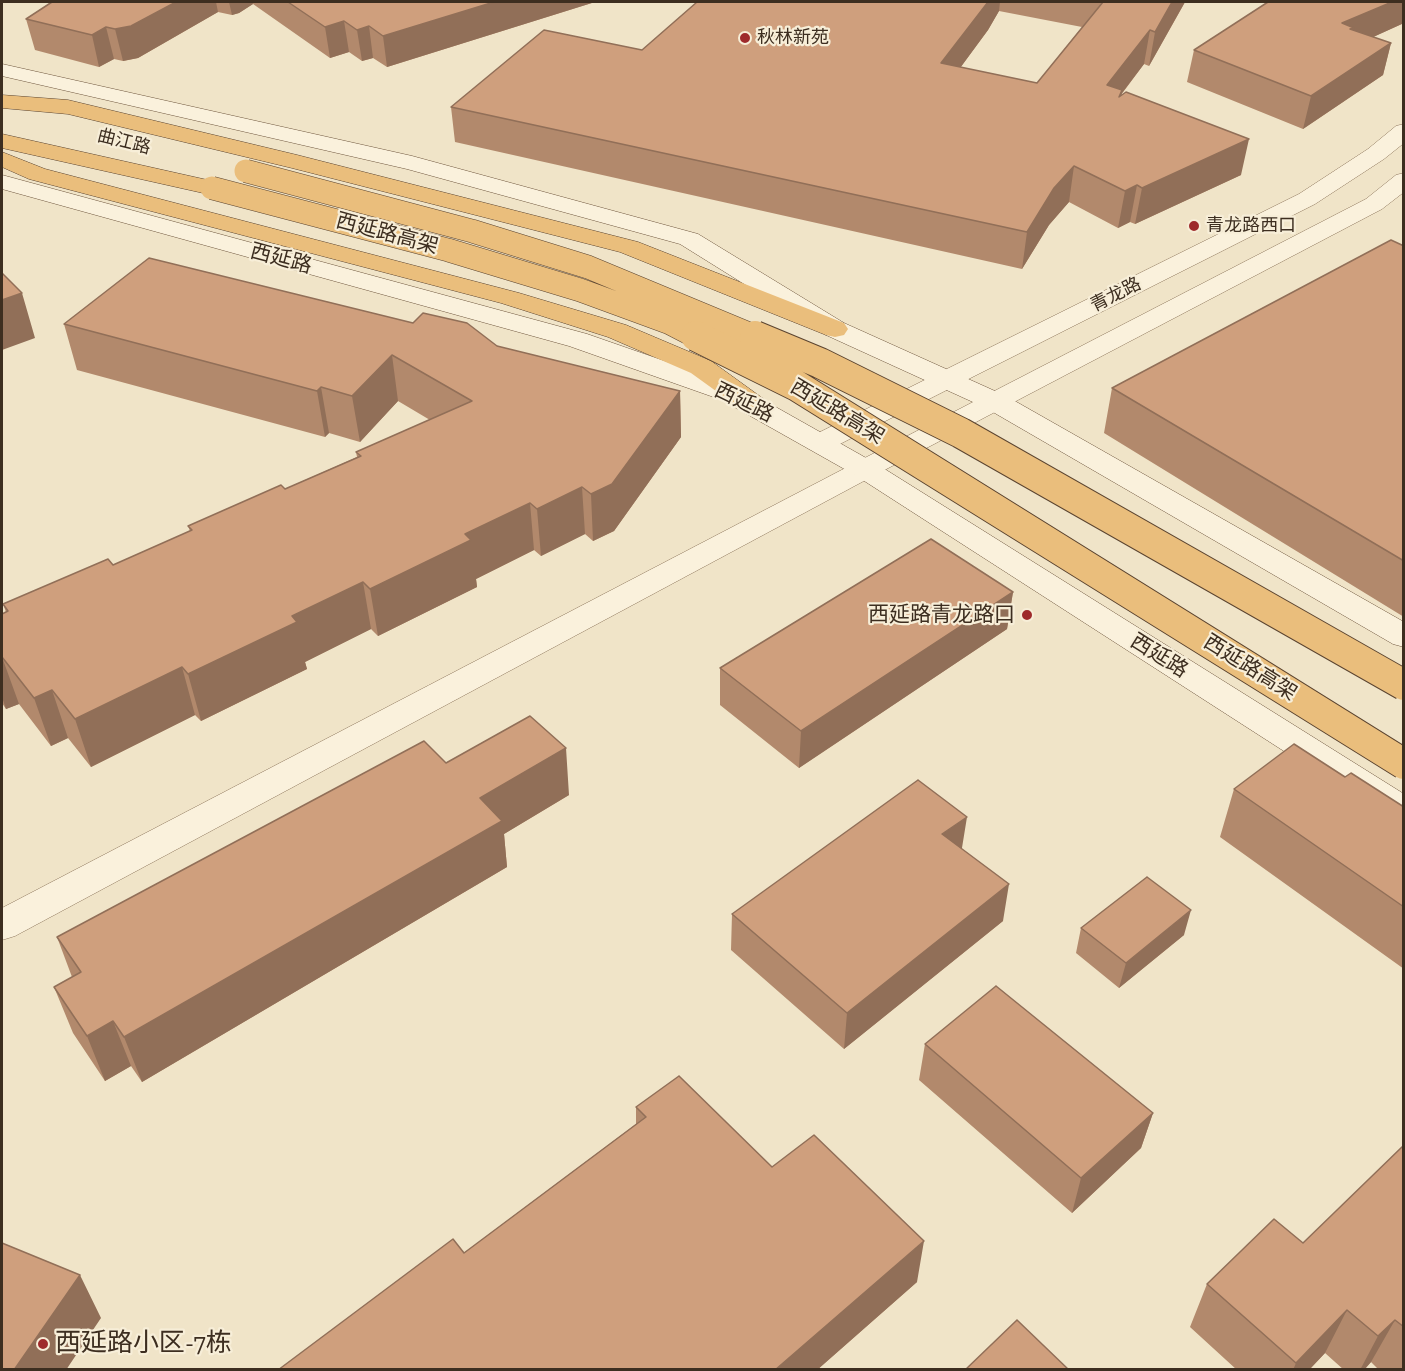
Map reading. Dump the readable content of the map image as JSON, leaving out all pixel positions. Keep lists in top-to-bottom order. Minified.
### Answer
{"streets":{"highway":["曲江路","西延路高架"],"main road":["西延路","青龙路"]},"crossings":[["曲江路","西延路高架"],["西延路","青龙路"]],"places":["秋林新苑","青龙路西口","西延路青龙路口","西延路小区-7栋"]}
